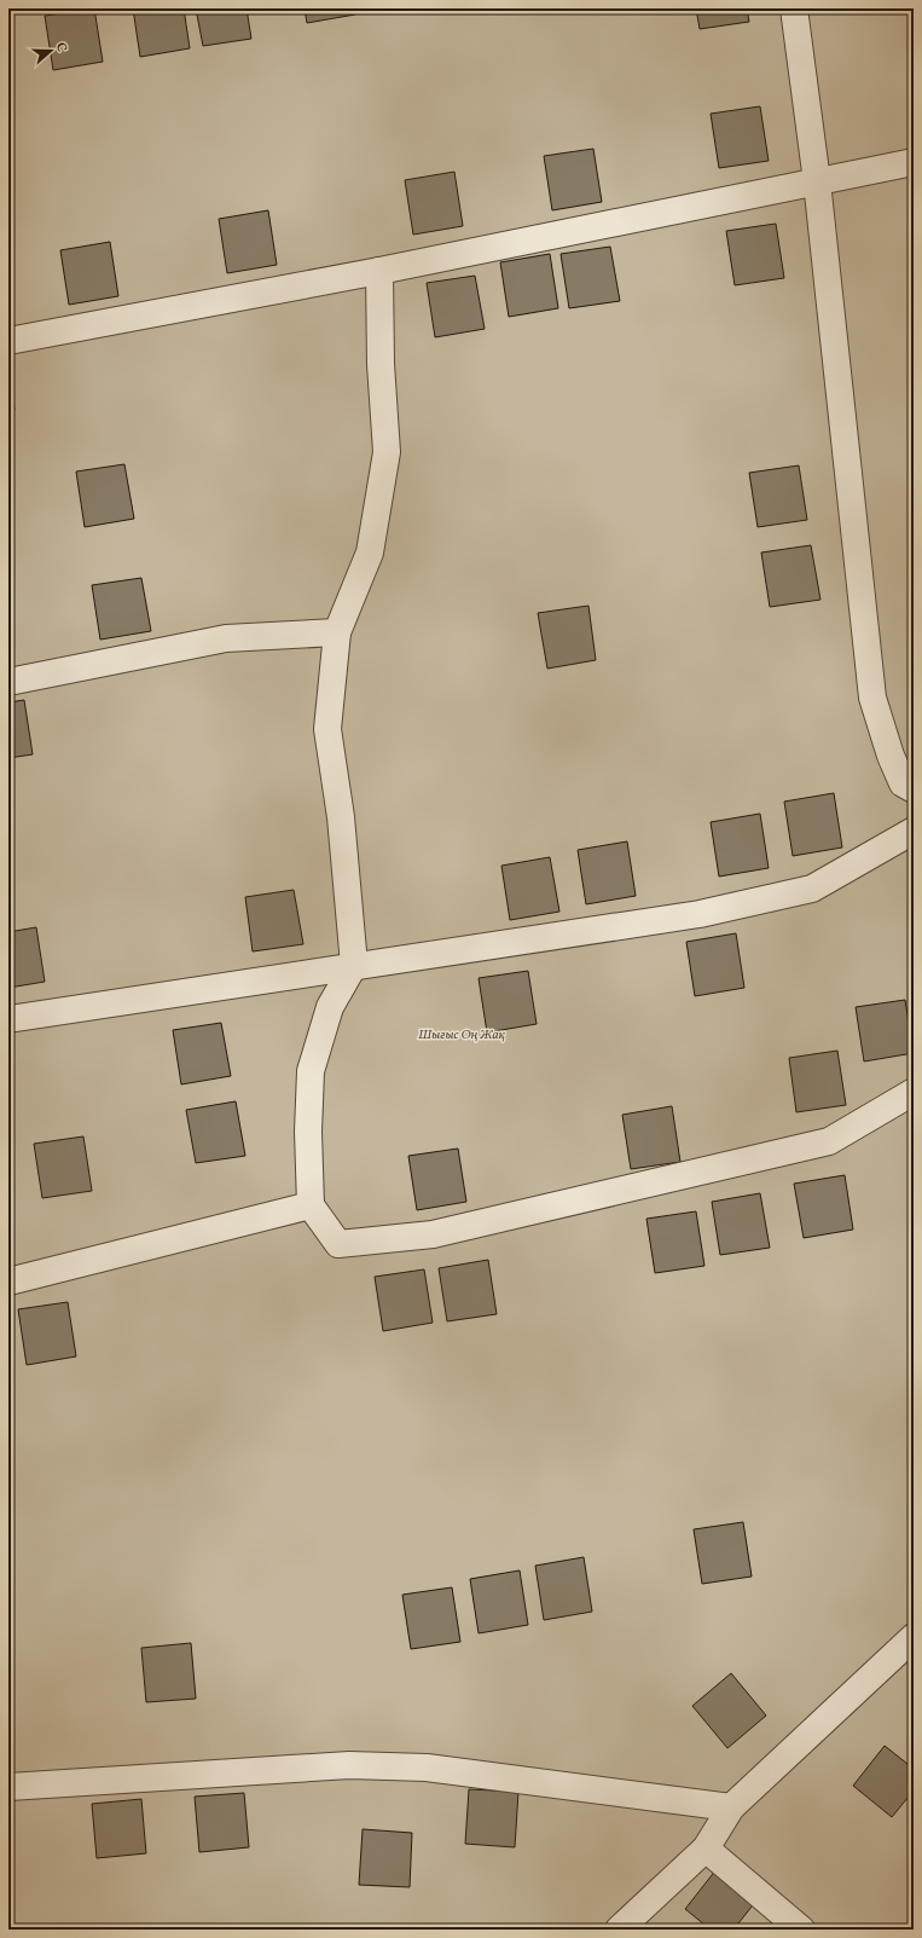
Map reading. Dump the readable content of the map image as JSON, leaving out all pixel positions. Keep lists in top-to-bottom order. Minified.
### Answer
{"parks":["Шығыс Оң Жақ"],"north":"right"}
